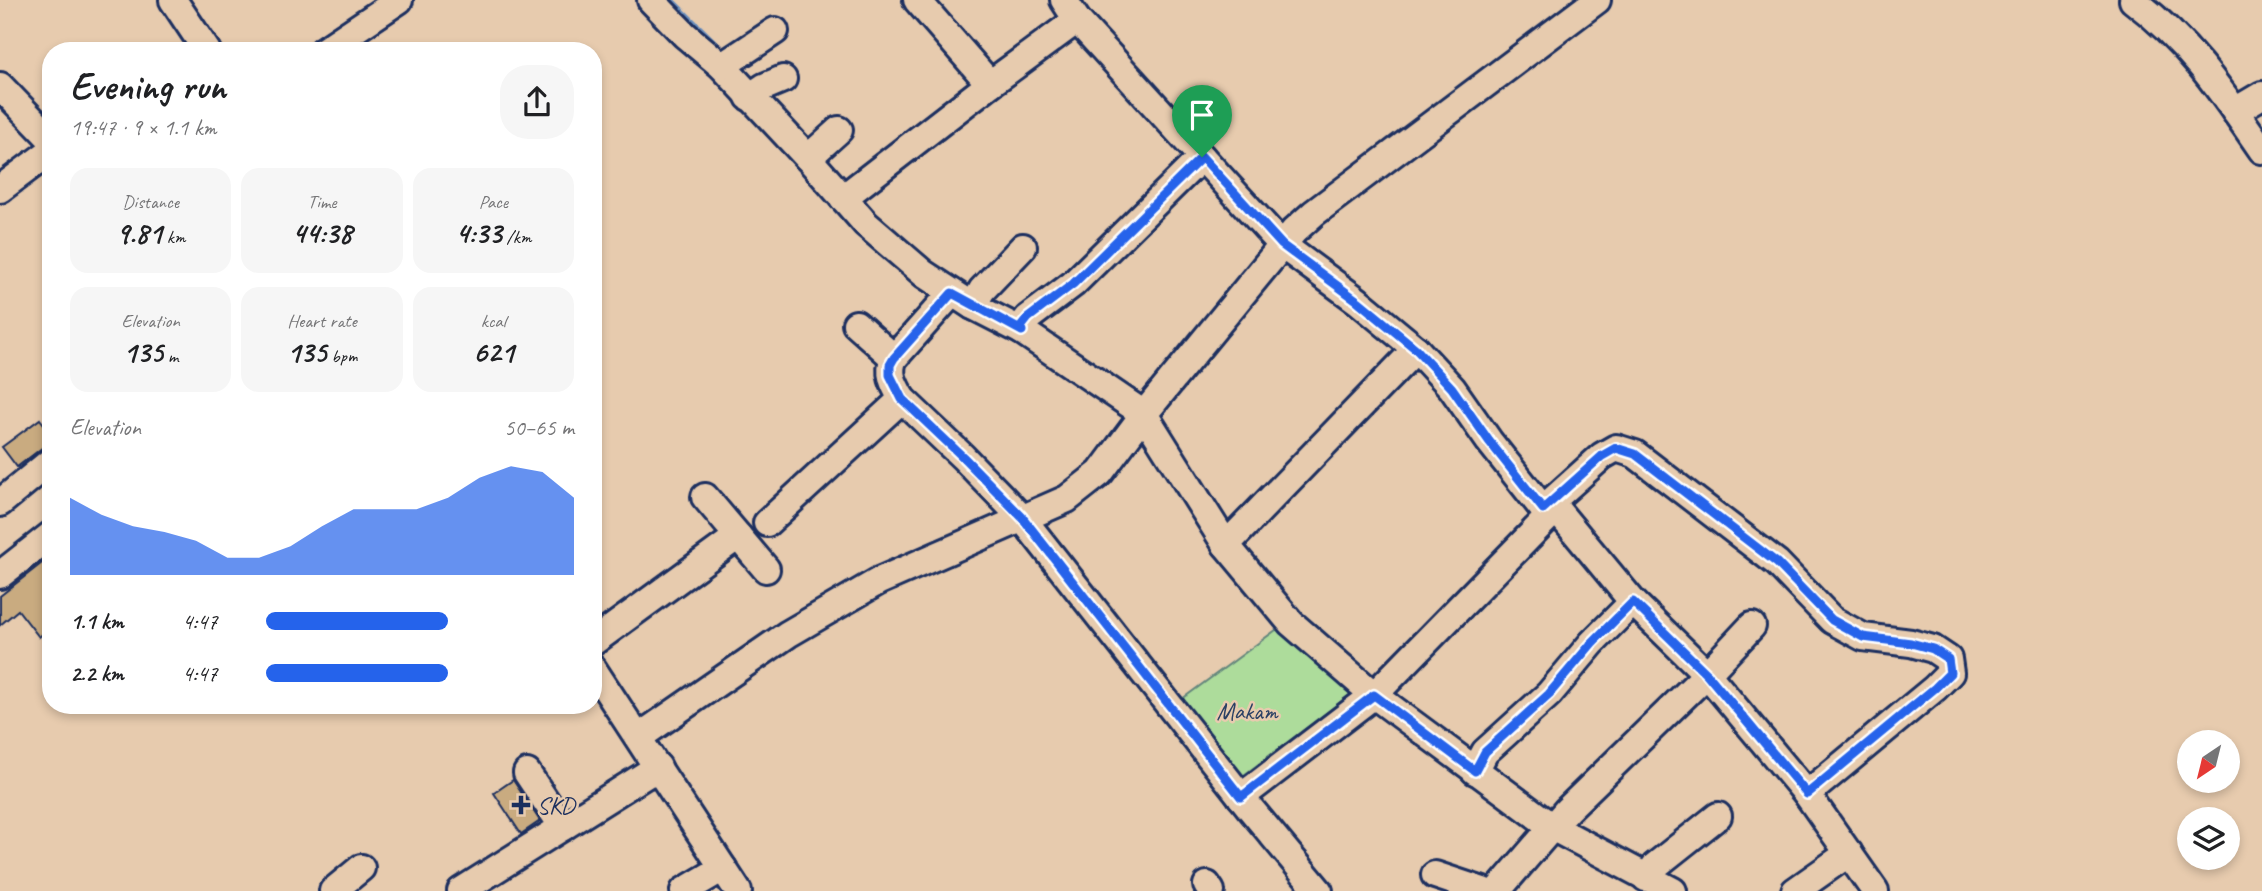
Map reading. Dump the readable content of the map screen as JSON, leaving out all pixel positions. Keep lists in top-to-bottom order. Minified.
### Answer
{"parks":["Makam"],"places":{"health":["SKD"]},"north":"bottom left","page":{"heading":["Evening run","19:47 · 9 × 1.1 km"],"stats":[["Distance","9.81 km"],["Time","44:38"],["Pace","4:33 /km"],["Elevation","135 m"],["Heart rate","135 bpm"],["kcal","621"]],"chart":["Elevation","50–65 m"],"list":[{"name":"1.1 km","note":"4:47"},{"name":"2.2 km","note":"4:47"}]}}
